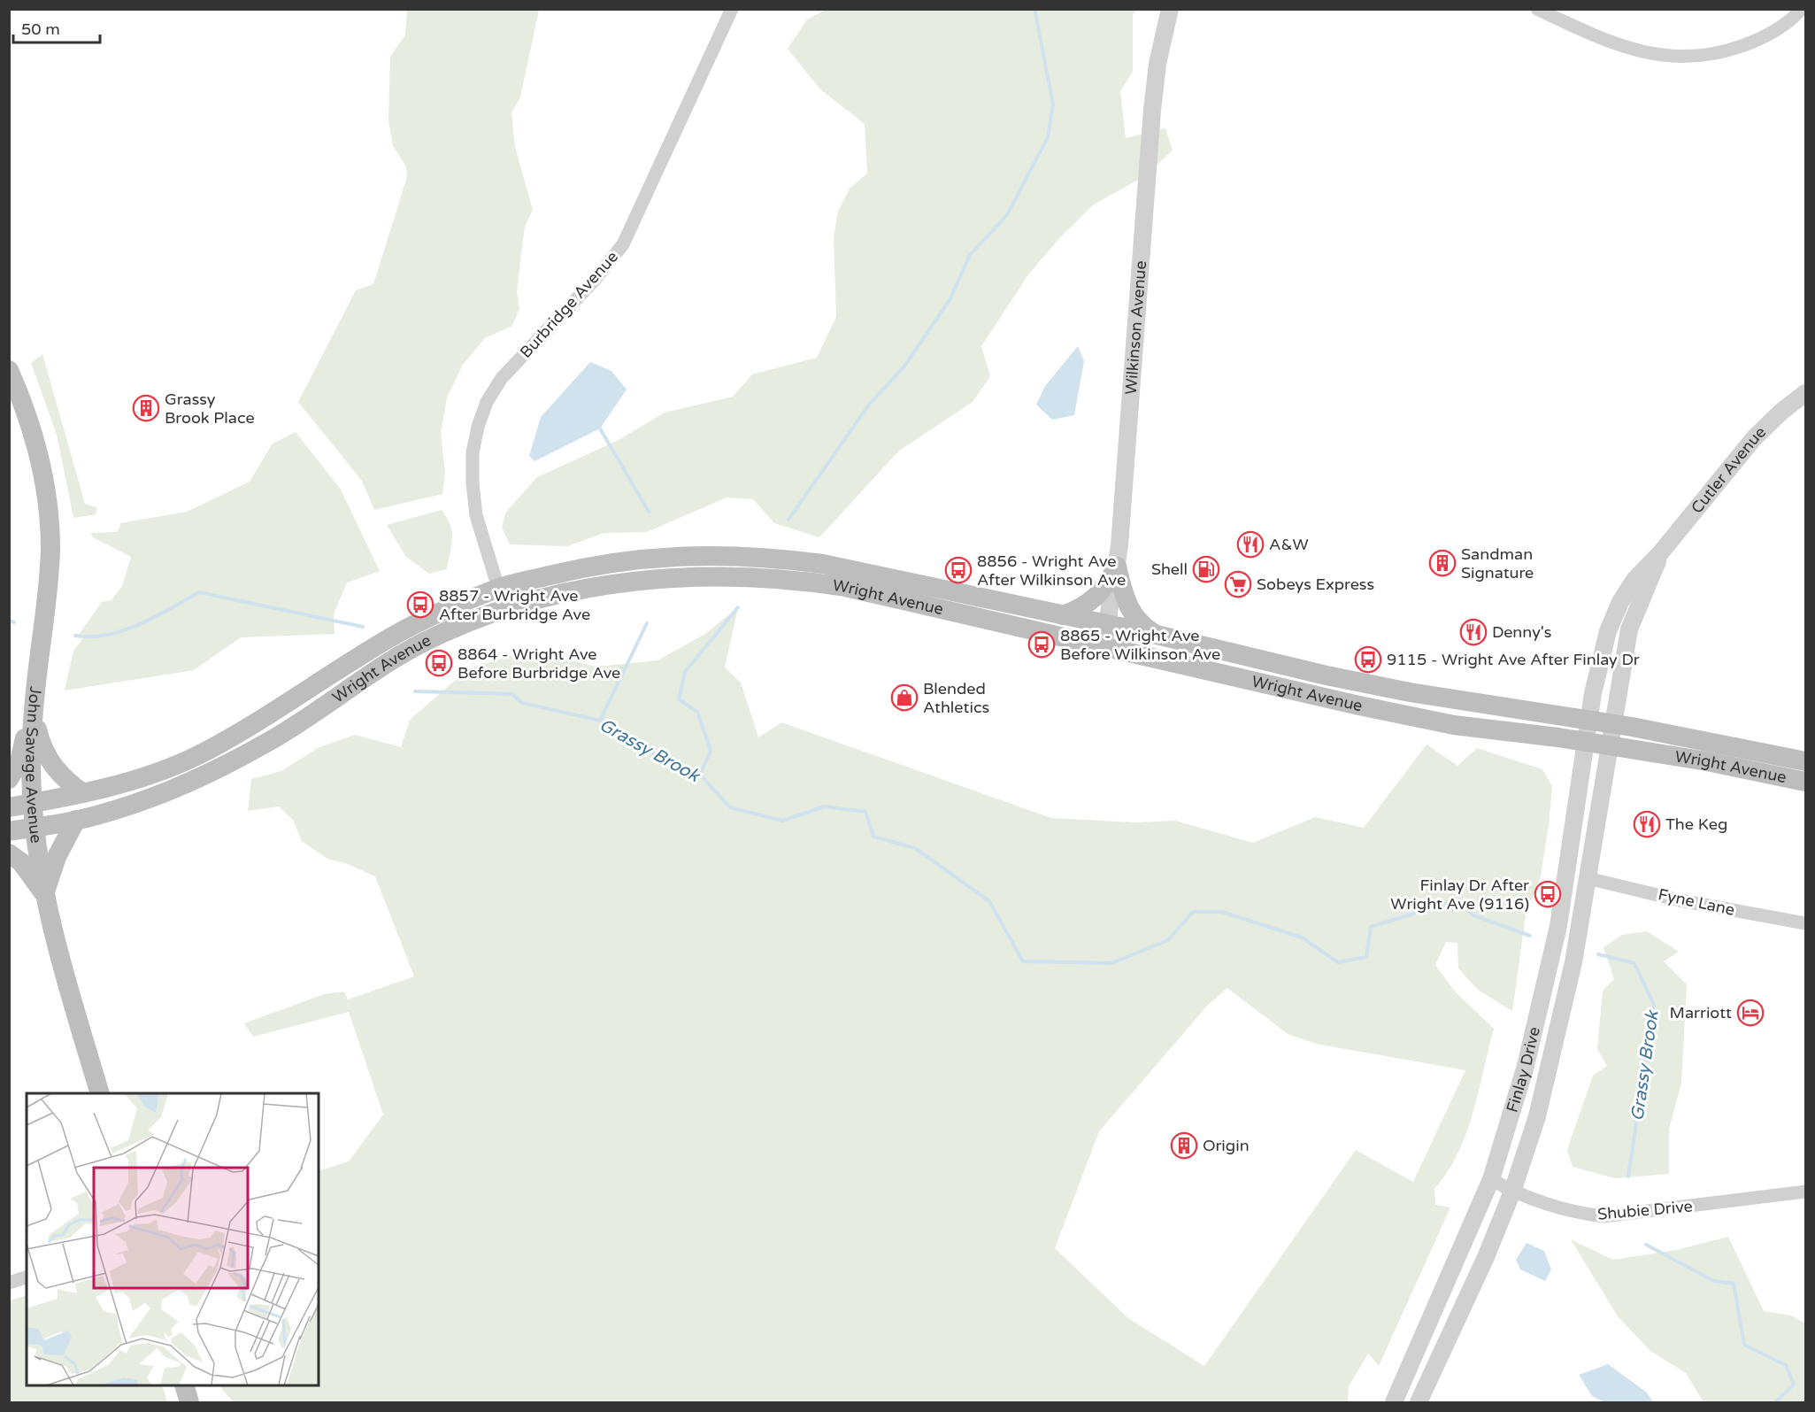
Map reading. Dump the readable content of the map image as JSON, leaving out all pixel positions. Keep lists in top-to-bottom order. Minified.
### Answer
{"streets":{"main road":["Wright Avenue","John Savage Avenue"],"street":["Burbridge Avenue","Wilkinson Avenue","Cutler Avenue","Fyne Lane","Finlay Drive","Shubie Drive"]},"crossings":[["Burbridge Avenue","Wright Avenue"],["Wilkinson Avenue","Wright Avenue"],["Cutler Avenue","Wright Avenue"],["Cutler Avenue","Finlay Drive"],["Wright Avenue","John Savage Avenue"],["Wright Avenue","Finlay Drive"],["Fyne Lane","Finlay Drive"],["Finlay Drive","Shubie Drive"]],"water":["Grassy Brook"],"places":{"building":["Grassy Brook Place","Sandman Signature","Origin"],"restaurant":["A&W","Denny's","The Keg"],"fuel station":["Shell"],"bus stop":["8856 - Wright Ave After Wilkinson Ave","8857 - Wright Ave After Burbridge Ave","8865 - Wright Ave Before Wilkinson Ave","9115 - Wright Ave After Finlay Dr","8864 - Wright Ave Before Burbridge Ave","Finlay Dr After Wright Ave (9116)"],"supermarket":["Sobeys Express"],"shop":["Blended Athletics"],"hotel":["Marriott"]},"scale_bar":"50 m"}
